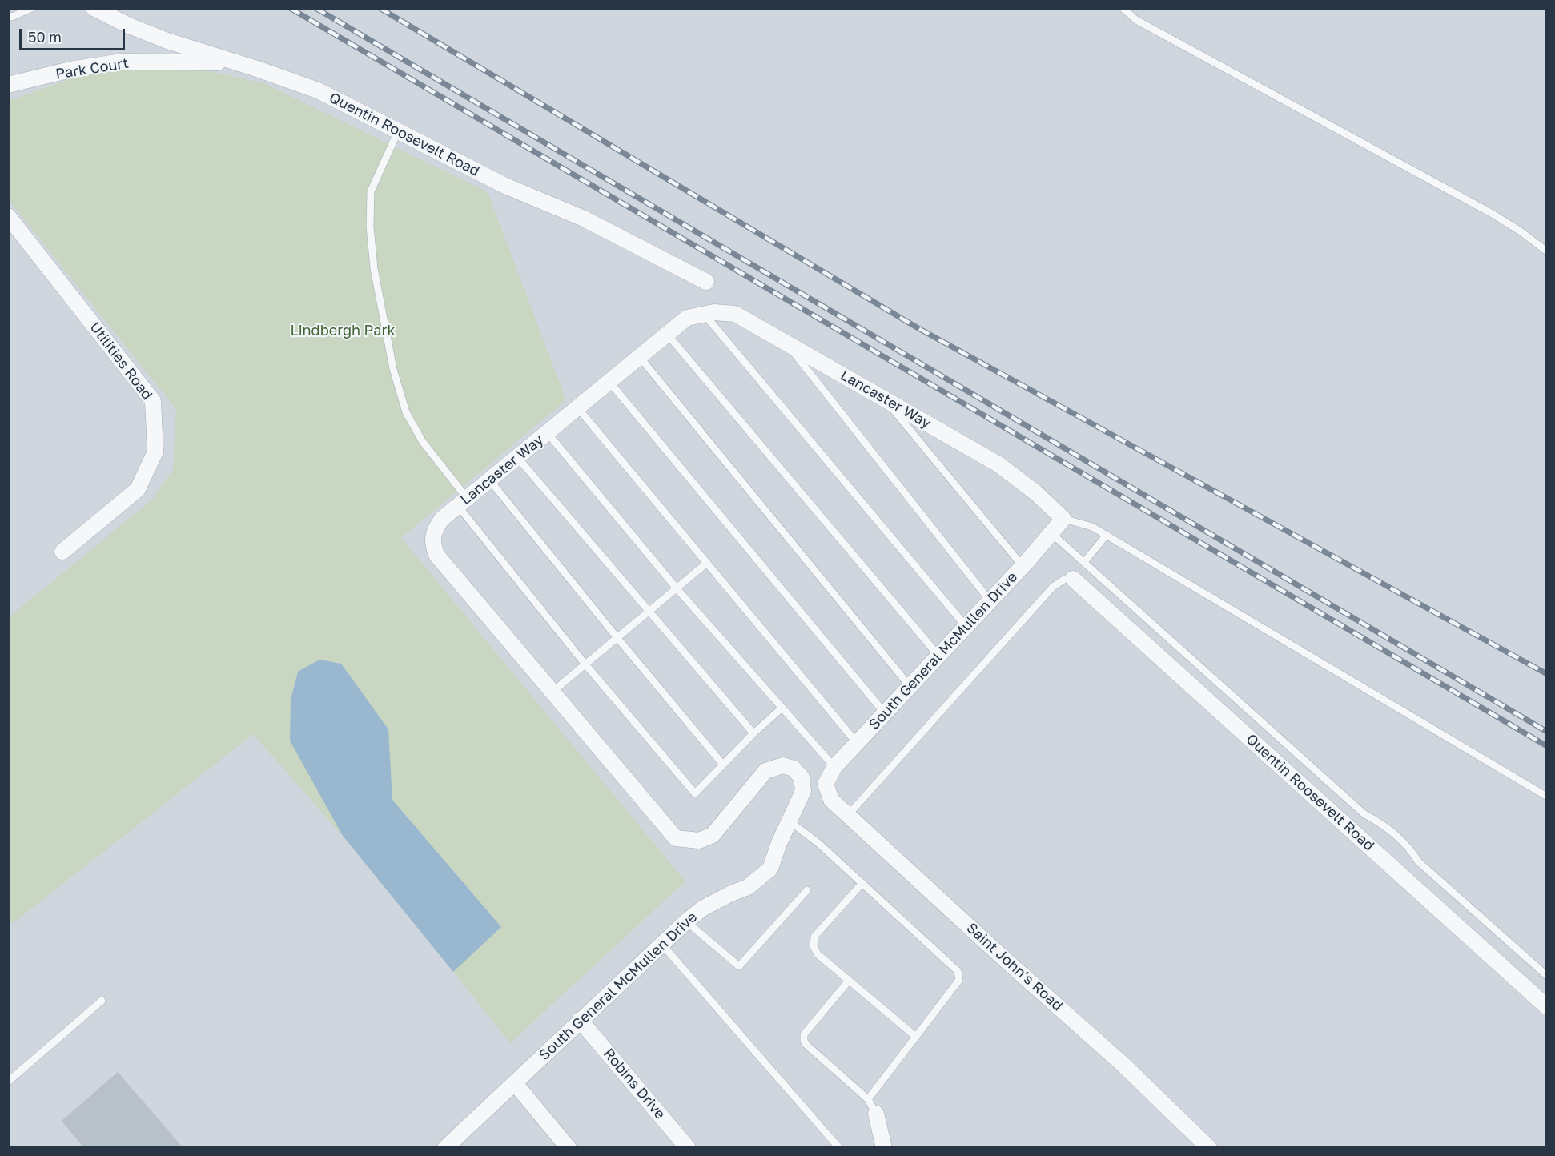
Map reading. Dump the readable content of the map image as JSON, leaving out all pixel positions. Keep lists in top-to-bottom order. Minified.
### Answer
{"streets":{"street":["Park Court","Quentin Roosevelt Road","Utilities Road","Lancaster Way","South General McMullen Drive","Saint John's Road","Robins Drive"]},"crossings":[["Park Court","Quentin Roosevelt Road"],["Lancaster Way","South General McMullen Drive"],["South General McMullen Drive","Saint John's Road"],["South General McMullen Drive","Robins Drive"]],"parks":["Lindbergh Park"],"scale_bar":"50 m"}
